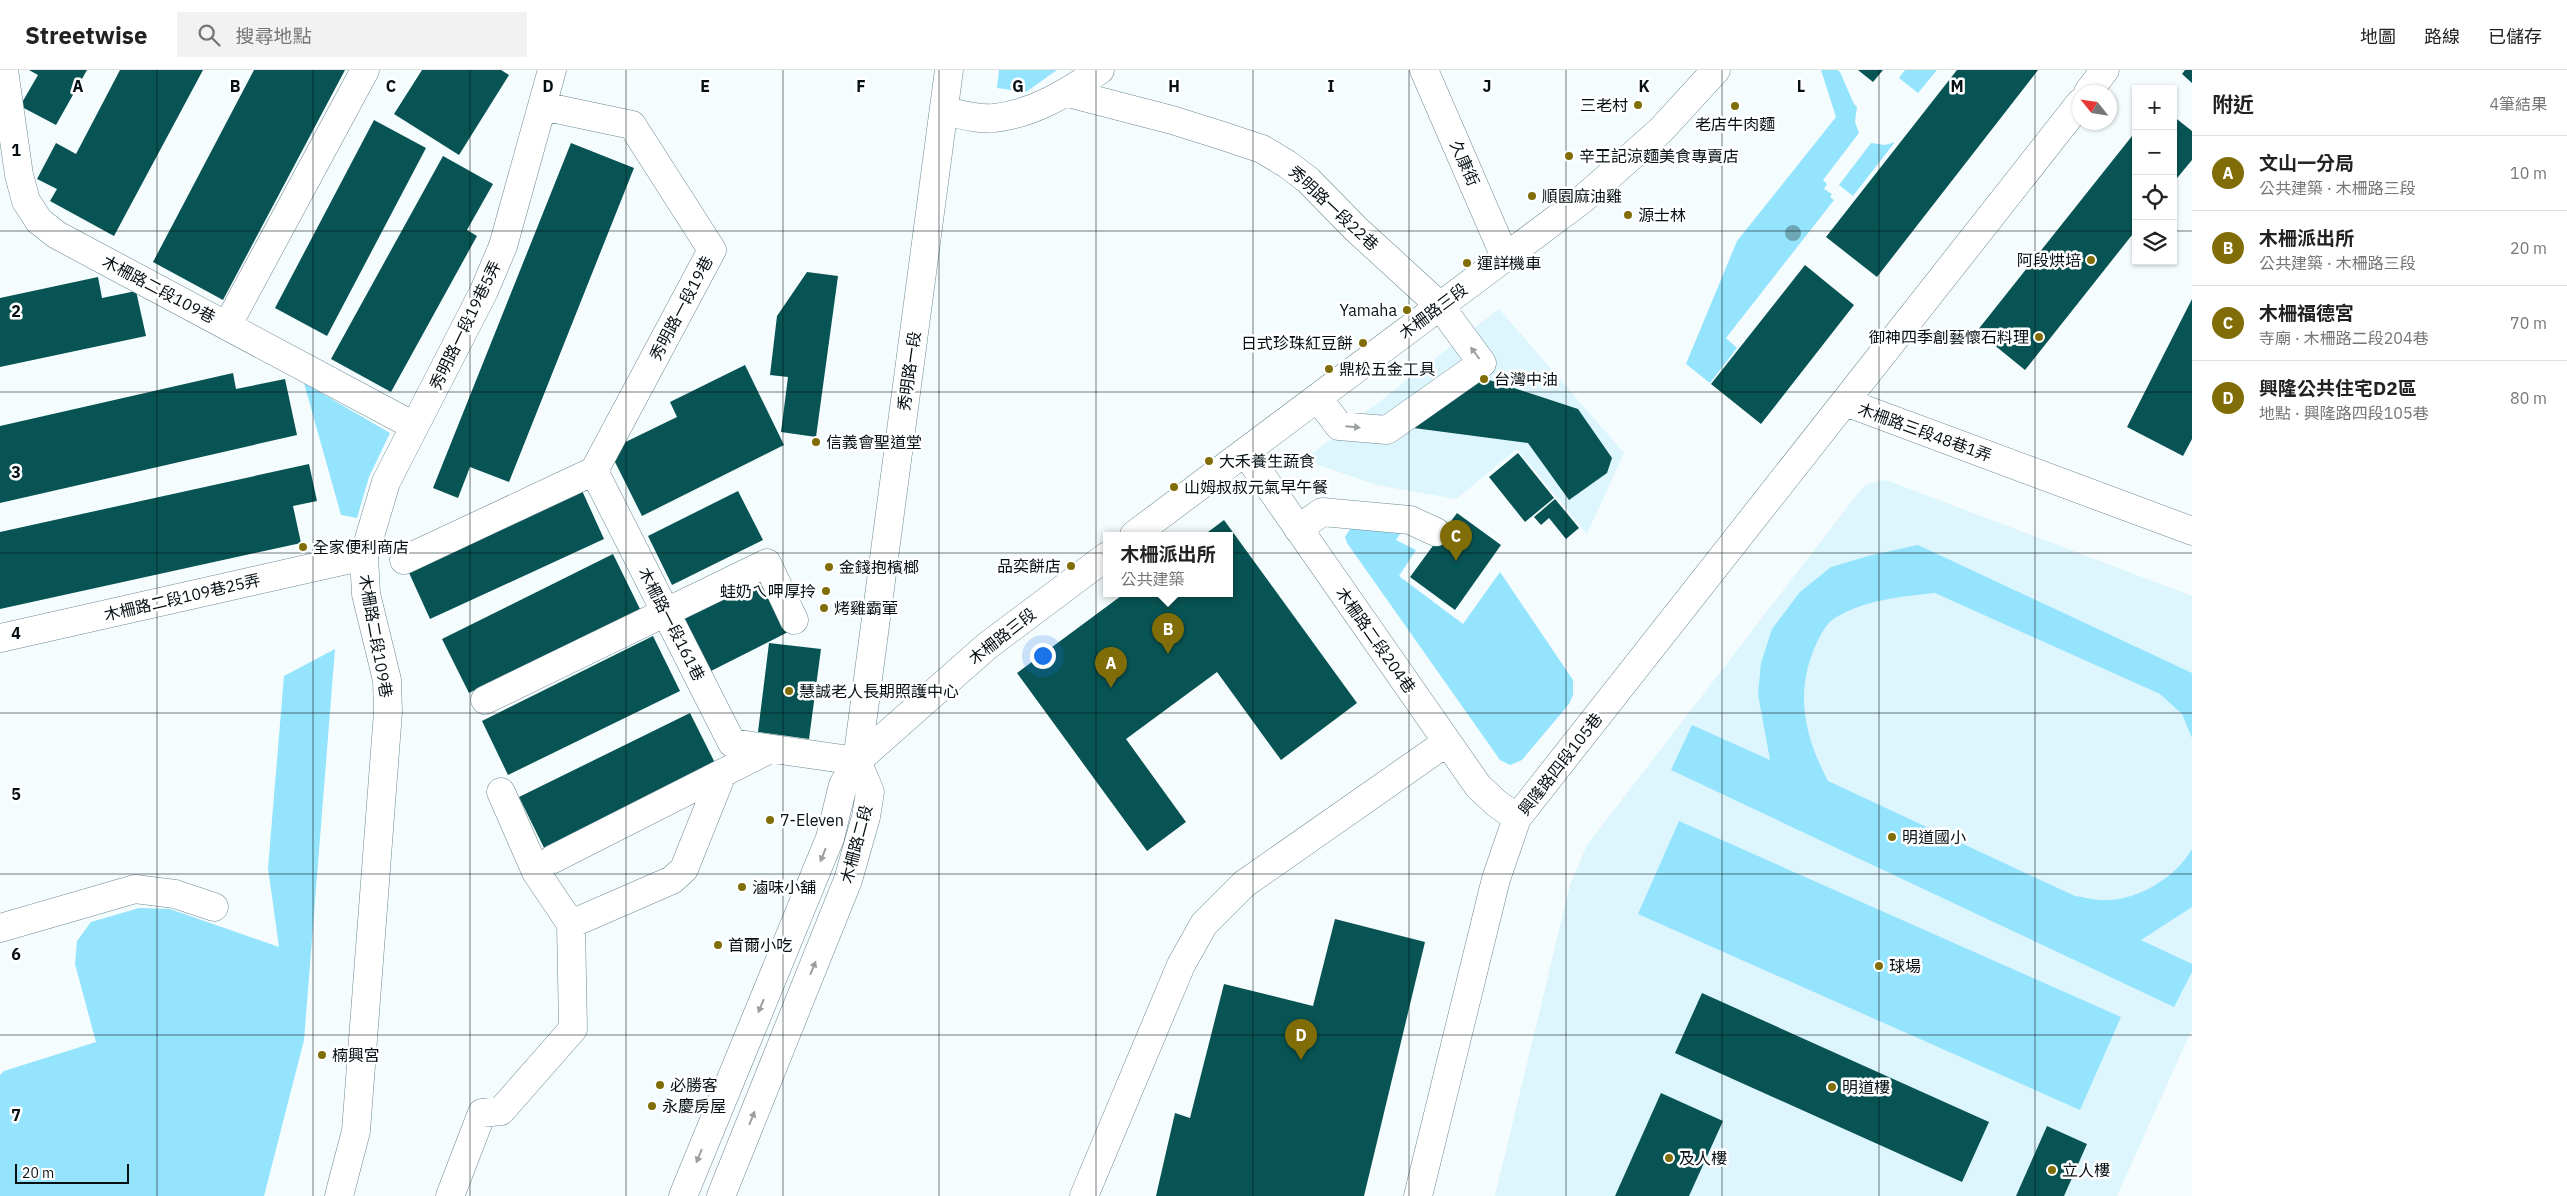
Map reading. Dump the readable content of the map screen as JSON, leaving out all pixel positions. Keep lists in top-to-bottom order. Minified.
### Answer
{"streets":{"street":["久康街","秀明路一段22巷","木柵路二段109巷","秀明路一段19巷","木柵路三段","秀明路一段19巷5弄","秀明路一段","木柵路三段48巷1弄","木柵路二段109巷25弄","木柵路一段161巷","木柵路二段204巷","興隆路四段105巷","木柵路二段"]},"crossings":[["久康街","木柵路三段"],["秀明路一段22巷","木柵路三段"],["木柵路二段109巷","秀明路一段19巷5弄"],["木柵路二段109巷","木柵路二段109巷25弄"],["秀明路一段19巷","秀明路一段19巷5弄"],["秀明路一段19巷","木柵路一段161巷"],["木柵路三段","秀明路一段"],["木柵路三段","木柵路一段161巷"],["木柵路三段","木柵路二段204巷"],["木柵路三段","木柵路二段"],["秀明路一段","木柵路一段161巷"],["秀明路一段","木柵路二段"],["木柵路三段48巷1弄","興隆路四段105巷"],["木柵路一段161巷","木柵路二段"],["木柵路二段204巷","興隆路四段105巷"]],"places":["三老村","老店牛肉麵","辛王記涼麵美食專賣店","順園麻油雞","源士林","阿段烘培","運詳機車","Yamaha","御神四季創藝懷石料理","日式珍珠紅豆餅","鼎松五金工具","台灣中油","信義會聖道堂","大禾養生蔬食","山姆叔叔元氣早午餐","全家便利商店","品奕餅店","金錢抱檳榔","蛙奶ㄟ呷厚拎","烤雞霸葷","慧誠老人長期照護中心","7-Eleven","明道國小","滷味小舖","首爾小吃","球場","楠興宮","必勝客","明道樓","永慶房屋","及人樓","立人樓"],"scale_bar":"20 m","north":"top left","page":{"header":"Streetwise","search":"搜尋地點","nav":["地圖","路線","已儲存"],"heading":["附近","4筆結果"],"map_buttons":["+","−"],"list":[{"mark":"A","name":"文山一分局","note":"公共建築 · 木柵路三段","value":"10 m"},{"mark":"B","name":"木柵派出所","note":"公共建築 · 木柵路三段","value":"20 m"},{"mark":"C","name":"木柵福德宮","note":"寺廟 · 木柵路二段204巷","value":"70 m"},{"mark":"D","name":"興隆公共住宅D2區","note":"地點 · 興隆路四段105巷","value":"80 m"}],"pins":["C","B","A","D"],"popup":["木柵派出所","公共建築"],"scale":"20 m"},"grid":{"columns":["A","B","C","D","E","F","G","H","I","J","K","L","M"],"rows":["1","2","3","4","5","6","7"]}}
